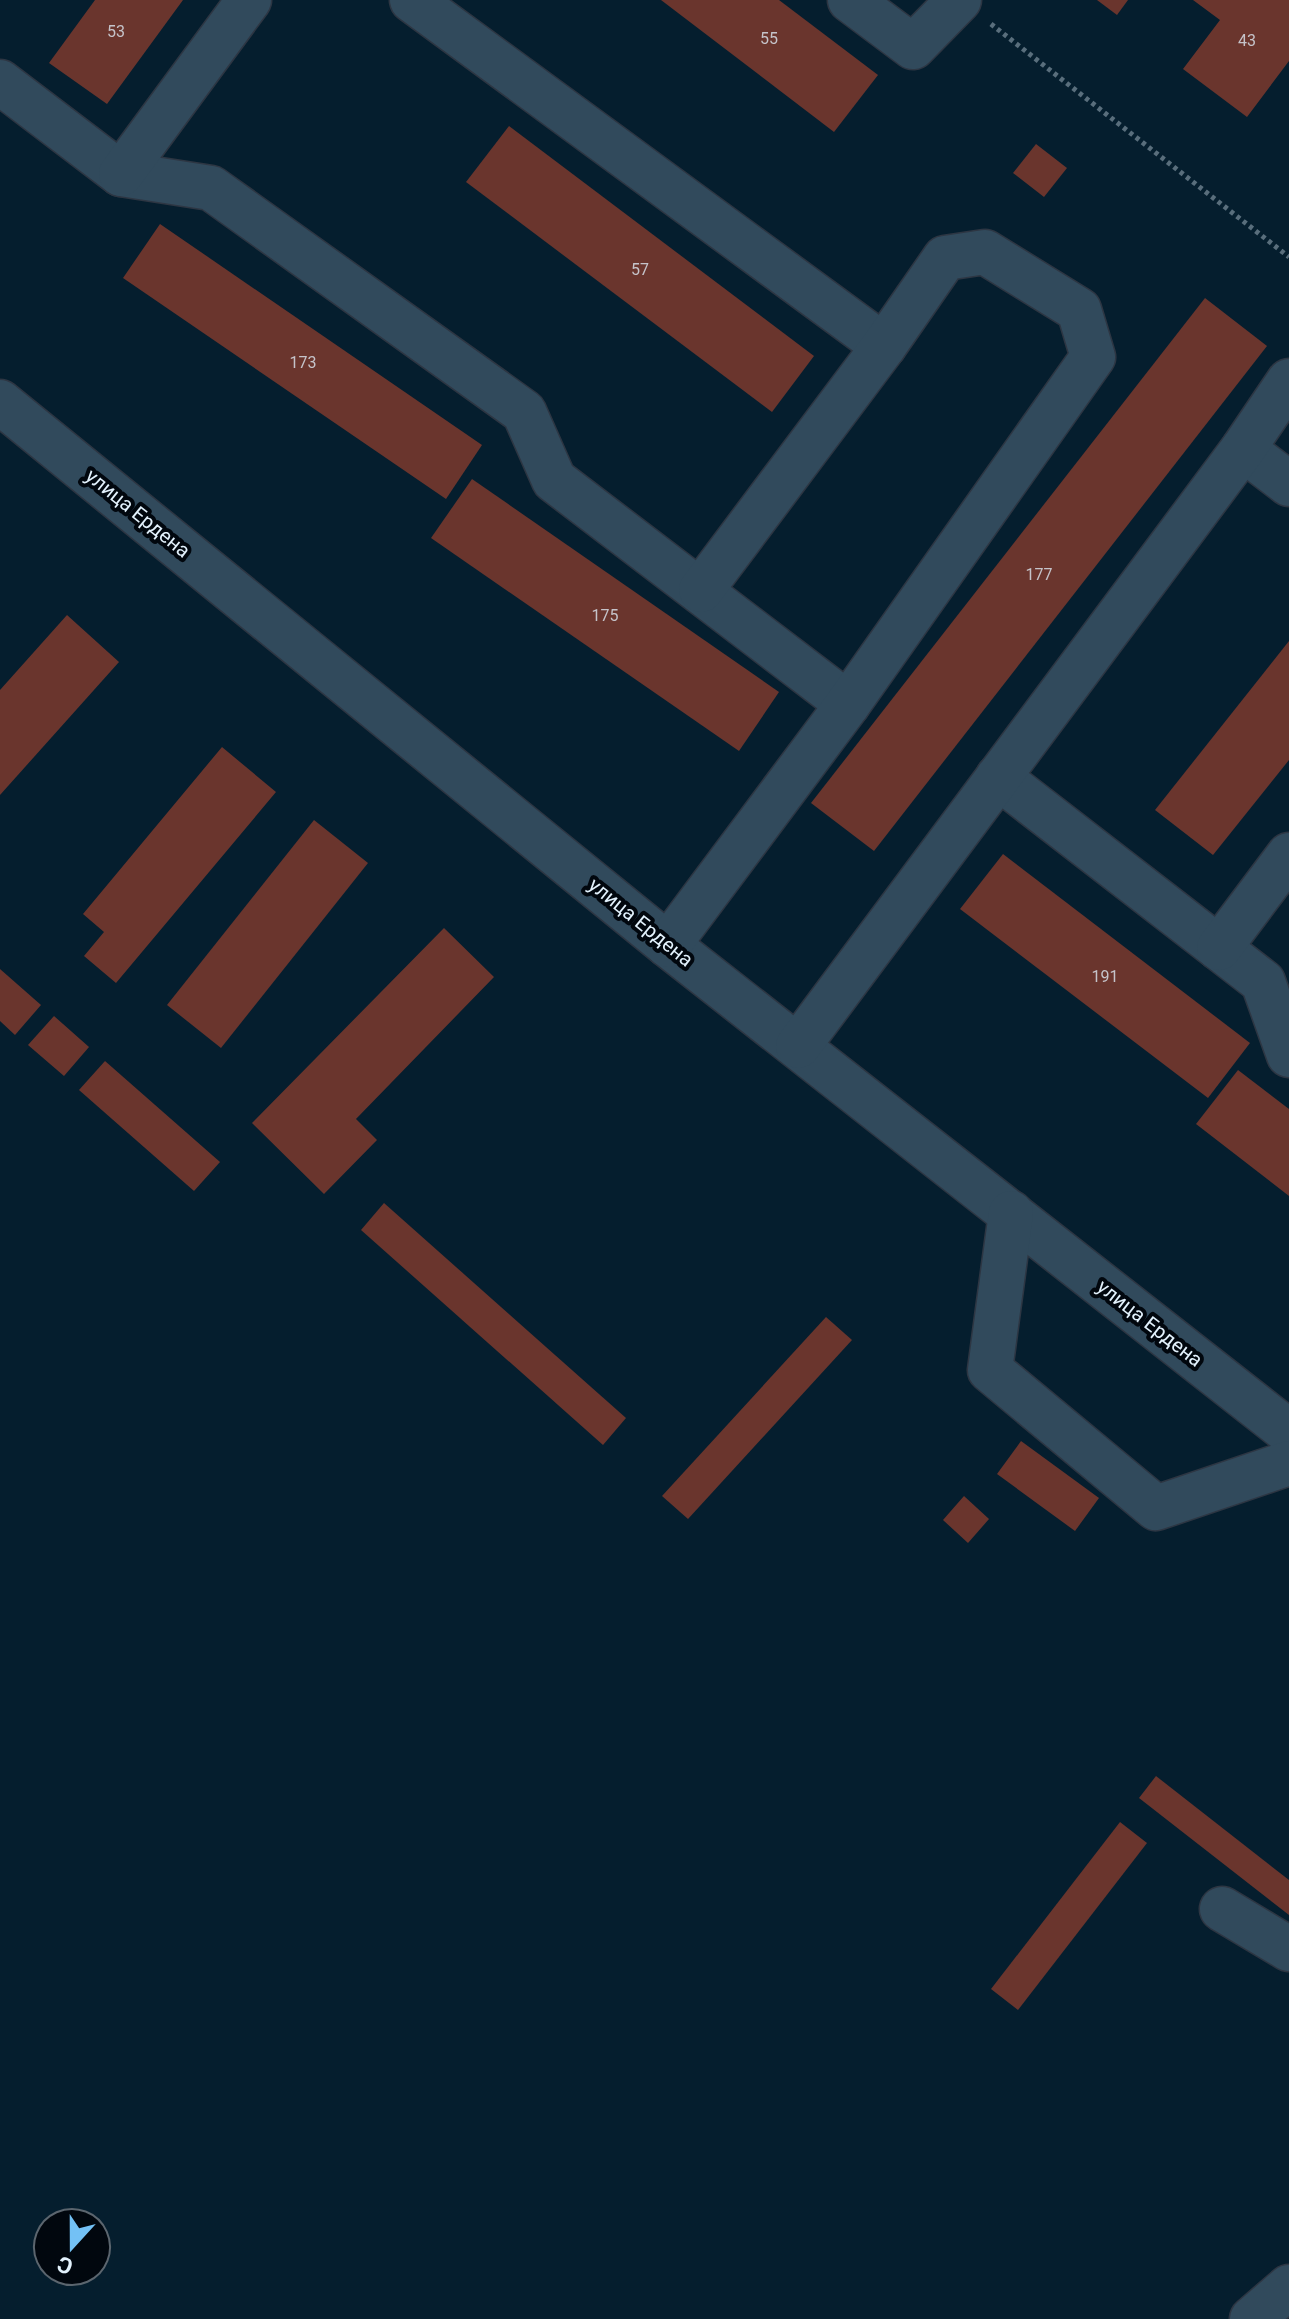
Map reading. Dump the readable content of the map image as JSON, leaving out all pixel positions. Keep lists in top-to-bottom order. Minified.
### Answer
{"streets":{"street":["улица Ердена"]},"house_numbers":["53","55","43","57","173","177","175","191"],"north":"bottom"}
